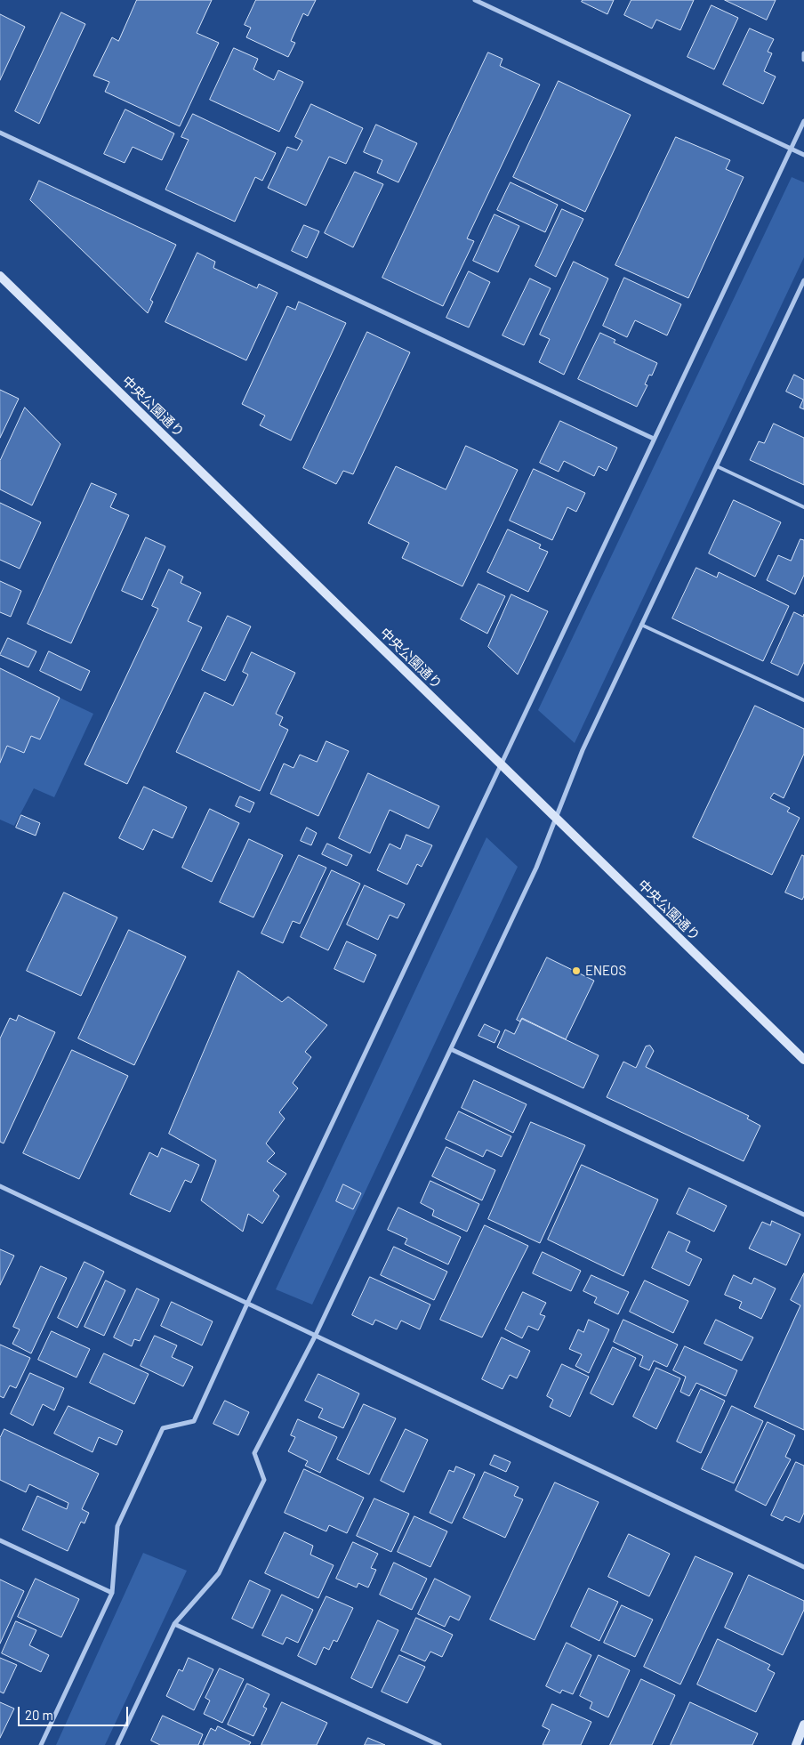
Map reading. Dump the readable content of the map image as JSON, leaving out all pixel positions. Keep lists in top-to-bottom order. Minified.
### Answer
{"streets":{"street":["中央公園通り"]},"places":["ENEOS"],"scale_bar":"20 m"}
